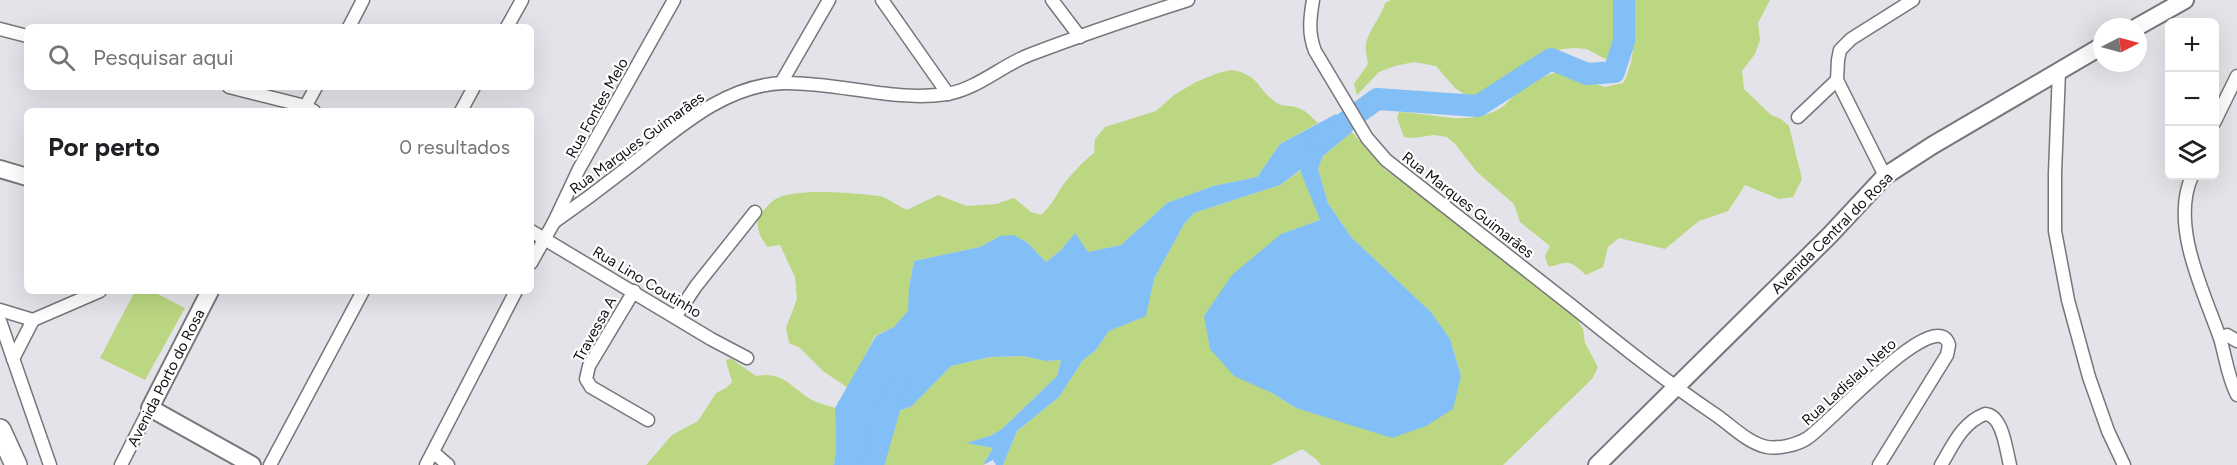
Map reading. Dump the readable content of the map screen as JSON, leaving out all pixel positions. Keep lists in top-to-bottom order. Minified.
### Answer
{"streets":{"street":["Rua Fontes Melo","Rua Marques Guimarães","Avenida Central do Rosa","Rua Lino Coutinho","Travessa A","Avenida Porto do Rosa","Rua Ladislau Neto"]},"crossings":[["Rua Fontes Melo","Rua Marques Guimarães"],["Rua Fontes Melo","Rua Lino Coutinho"],["Rua Marques Guimarães","Avenida Central do Rosa"],["Rua Marques Guimarães","Rua Ladislau Neto"],["Avenida Central do Rosa","Rua Ladislau Neto"],["Rua Lino Coutinho","Travessa A"]],"north":"right","page":{"map_buttons":["+","−"],"search":"Pesquisar aqui","heading":["Por perto","0 resultados"]}}
